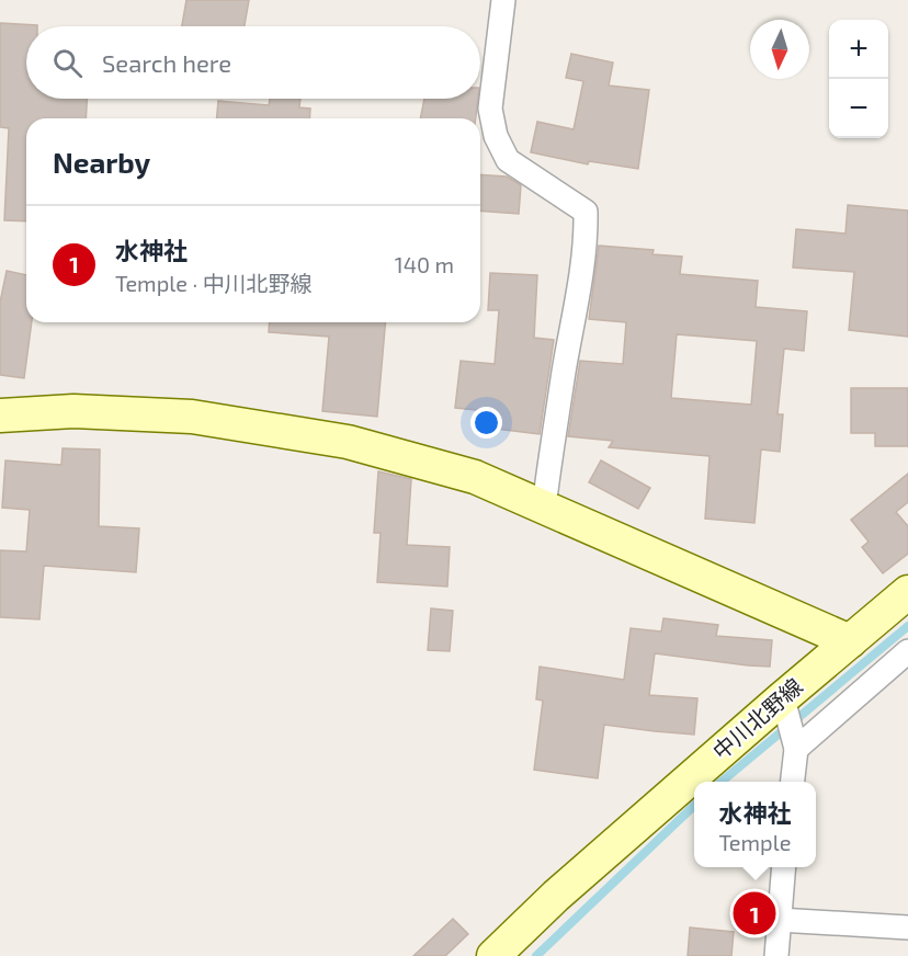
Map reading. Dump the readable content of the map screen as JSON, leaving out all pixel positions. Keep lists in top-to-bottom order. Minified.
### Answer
{"streets":{"street":["中川北野線"]},"north":"bottom","page":{"map_buttons":["+","−"],"search":"Search here","heading":"Nearby","list":[{"mark":"1","name":"水神社","note":"Temple · 中川北野線","value":"140 m"}],"popup":["水神社","Temple"],"pins":"1"}}
